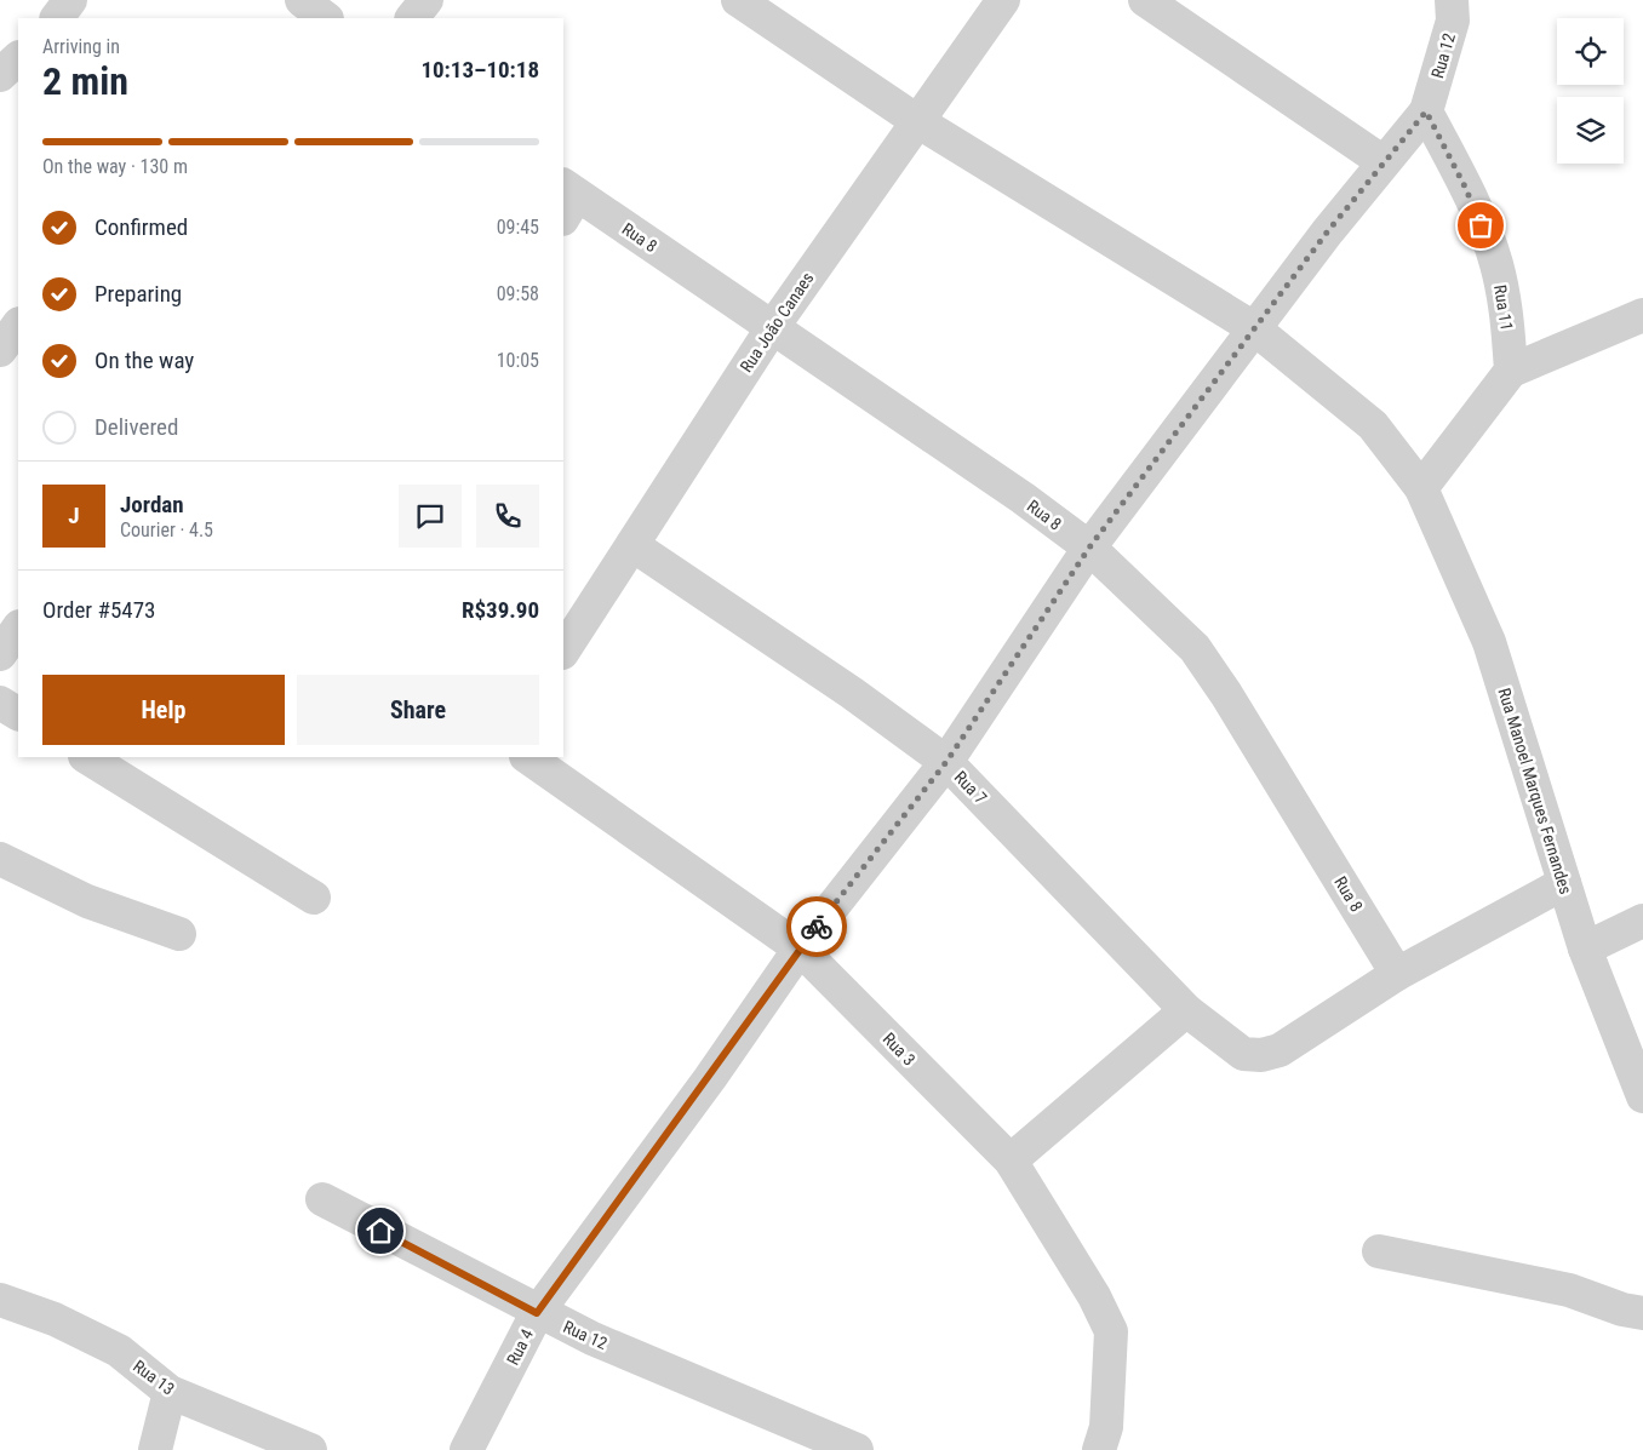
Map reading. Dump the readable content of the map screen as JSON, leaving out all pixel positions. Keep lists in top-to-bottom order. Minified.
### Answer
{"streets":{"street":["Rua 12","Rua 8","Rua 11","Rua João Canaes","Rua 7","Rua Manoel Marques Fernandes","Rua 3","Rua 4","Rua 13"]},"crossings":[["Rua 12","Rua 11"],["Rua 12","Rua 4"],["Rua 8","Rua João Canaes"],["Rua 8","Rua 7"],["Rua 8","Rua 4"],["Rua 11","Rua 4"],["Rua João Canaes","Rua 7"],["Rua João Canaes","Rua Manoel Marques Fernandes"],["Rua 7","Rua 4"],["Rua Manoel Marques Fernandes","Rua 4"],["Rua 3","Rua 4"]],"page":{"heading":["2 min","Arriving in","10:13–10:18"],"panel":["Jordan","Courier · 4.5","Order #5473","R$39.90"],"bar":"On the way · 130 m","list":[["Confirmed","09:45"],["Preparing","09:58"],["On the way","10:05"],"Delivered"],"round":"J","buttons":["Help","Share"]}}
